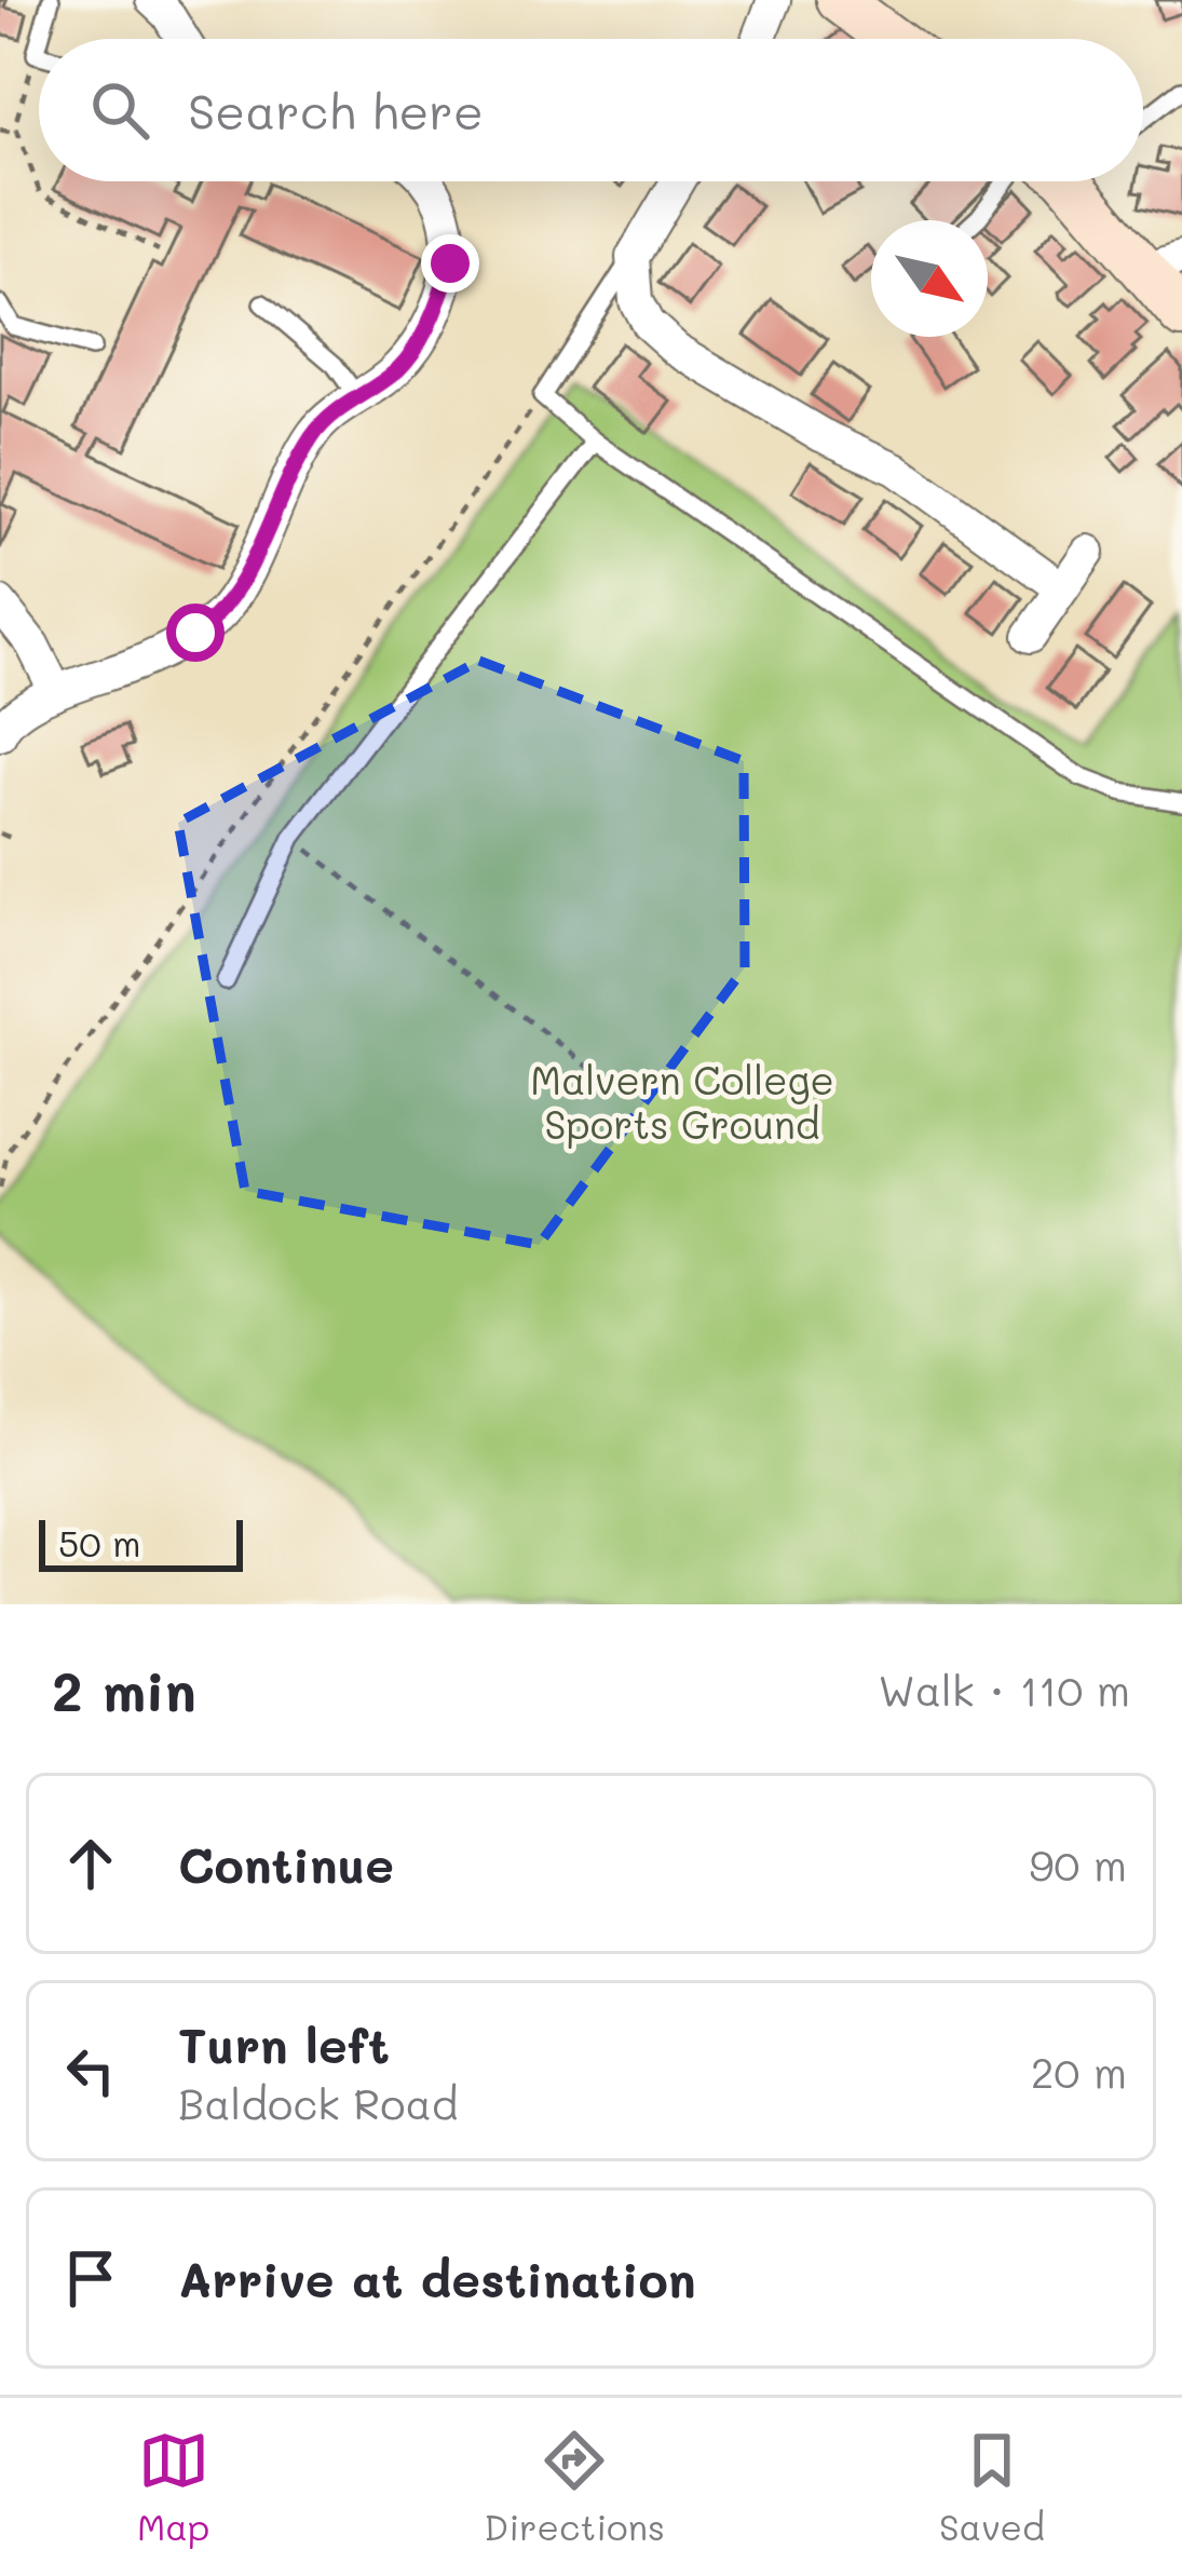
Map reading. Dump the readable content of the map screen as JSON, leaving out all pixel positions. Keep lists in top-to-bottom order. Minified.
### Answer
{"parks":["Malvern College Sports Ground"],"scale_bar":"50 m","north":"bottom right","page":{"search":"Search here","scale":"50 m","heading":["2 min","Walk · 110 m"],"list":[["Continue","90 m"],["Turn left","Baldock Road","20 m"],"Arrive at destination"],"nav":["Map","Directions","Saved"]}}
